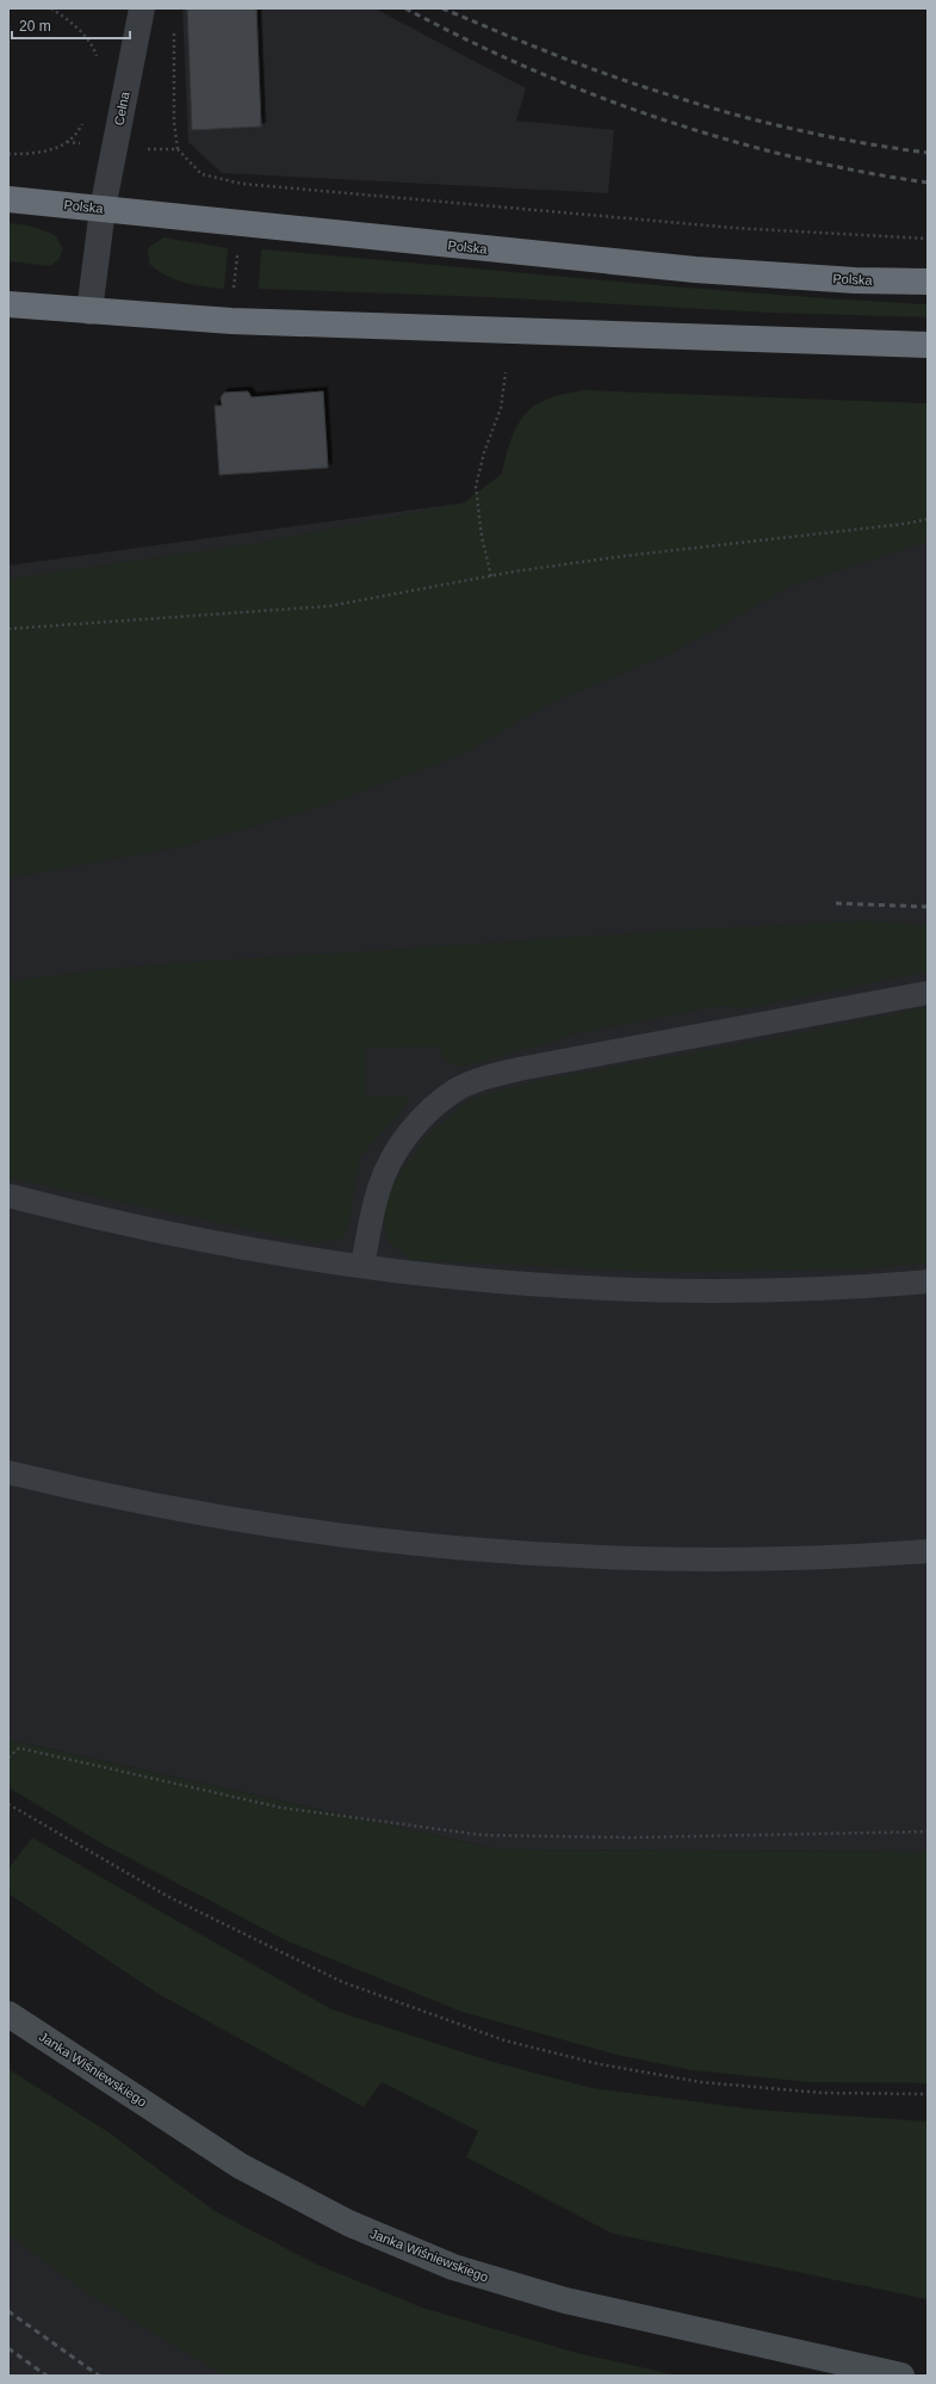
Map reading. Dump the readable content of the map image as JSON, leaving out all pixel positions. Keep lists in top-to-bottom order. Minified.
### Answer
{"streets":{"highway":["Polska"],"main road":["Janka Wiśniewskiego"],"street":["Celna"]},"crossings":[["Celna","Polska"]],"scale_bar":"20 m"}
